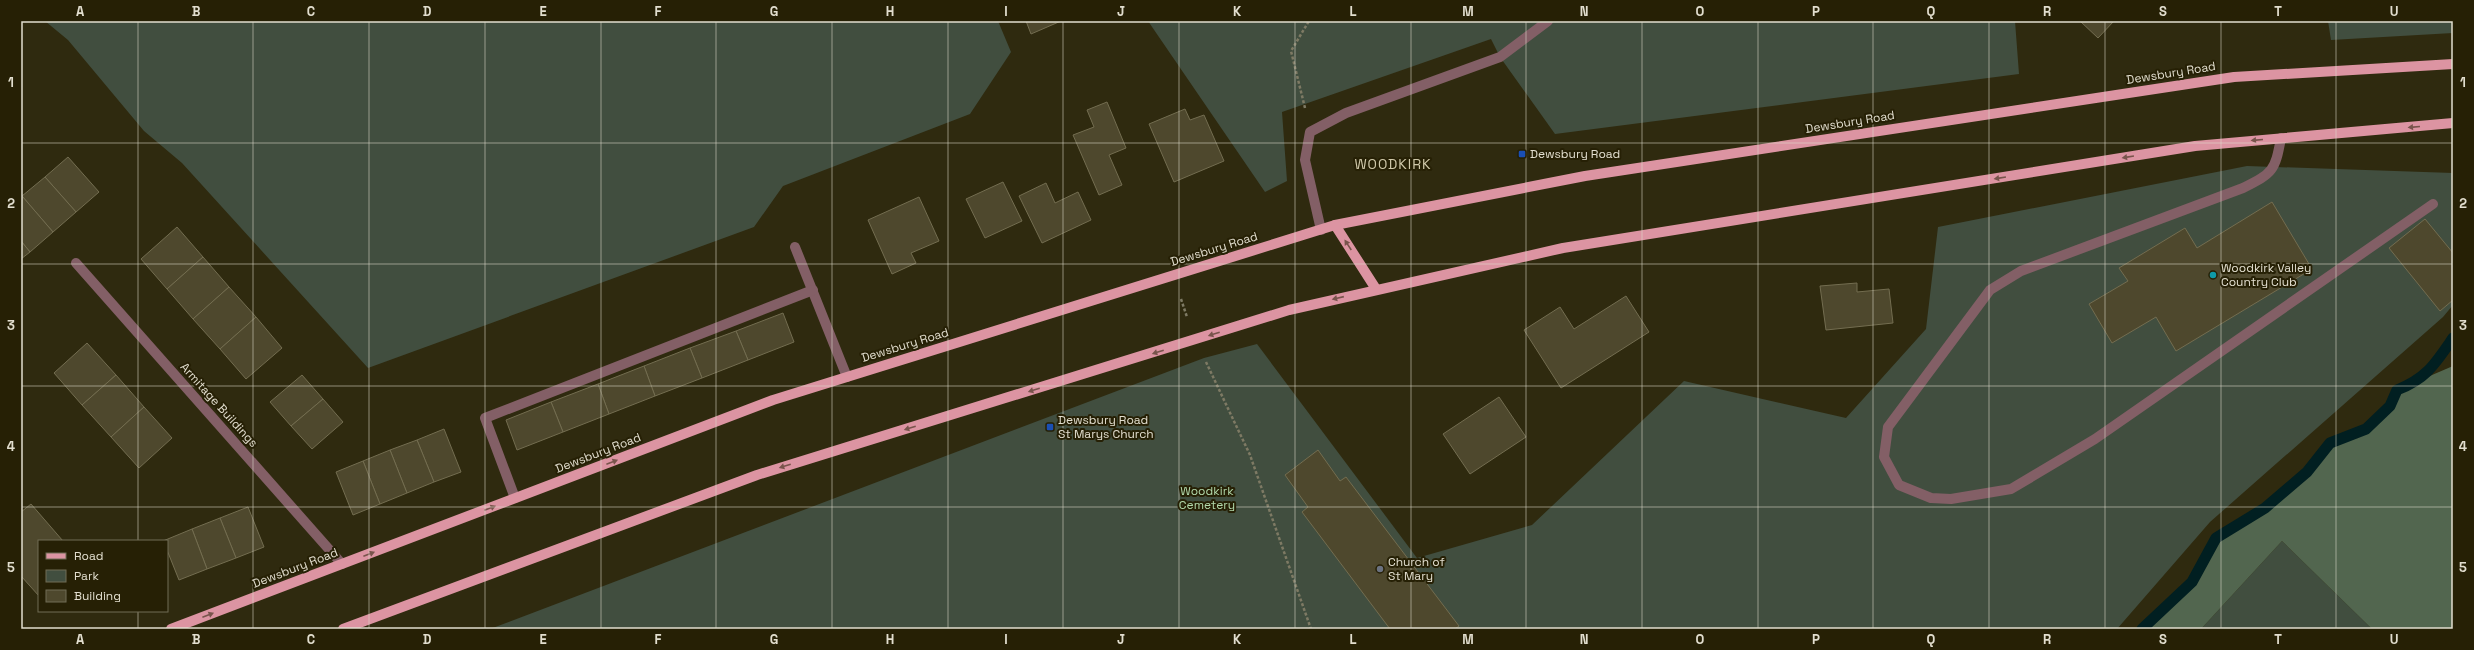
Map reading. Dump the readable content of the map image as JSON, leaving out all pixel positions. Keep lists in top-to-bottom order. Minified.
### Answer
{"streets":{"main road":["Dewsbury Road"],"street":["Armitage Buildings"]},"crossings":[["Dewsbury Road","Armitage Buildings"]],"districts":["WOODKIRK"],"parks":["Woodkirk Cemetery"],"places":{"transit":["Dewsbury Road","Dewsbury Road St Marys Church"],"other":["Woodkirk Valley Country Club","Church of St Mary"]},"legend":["Road","Park","Building"],"grid":{"columns":["A","B","C","D","E","F","G","H","I","J","K","L","M","N","O","P","Q","R","S","T","U"],"rows":["1","2","3","4","5"]}}
